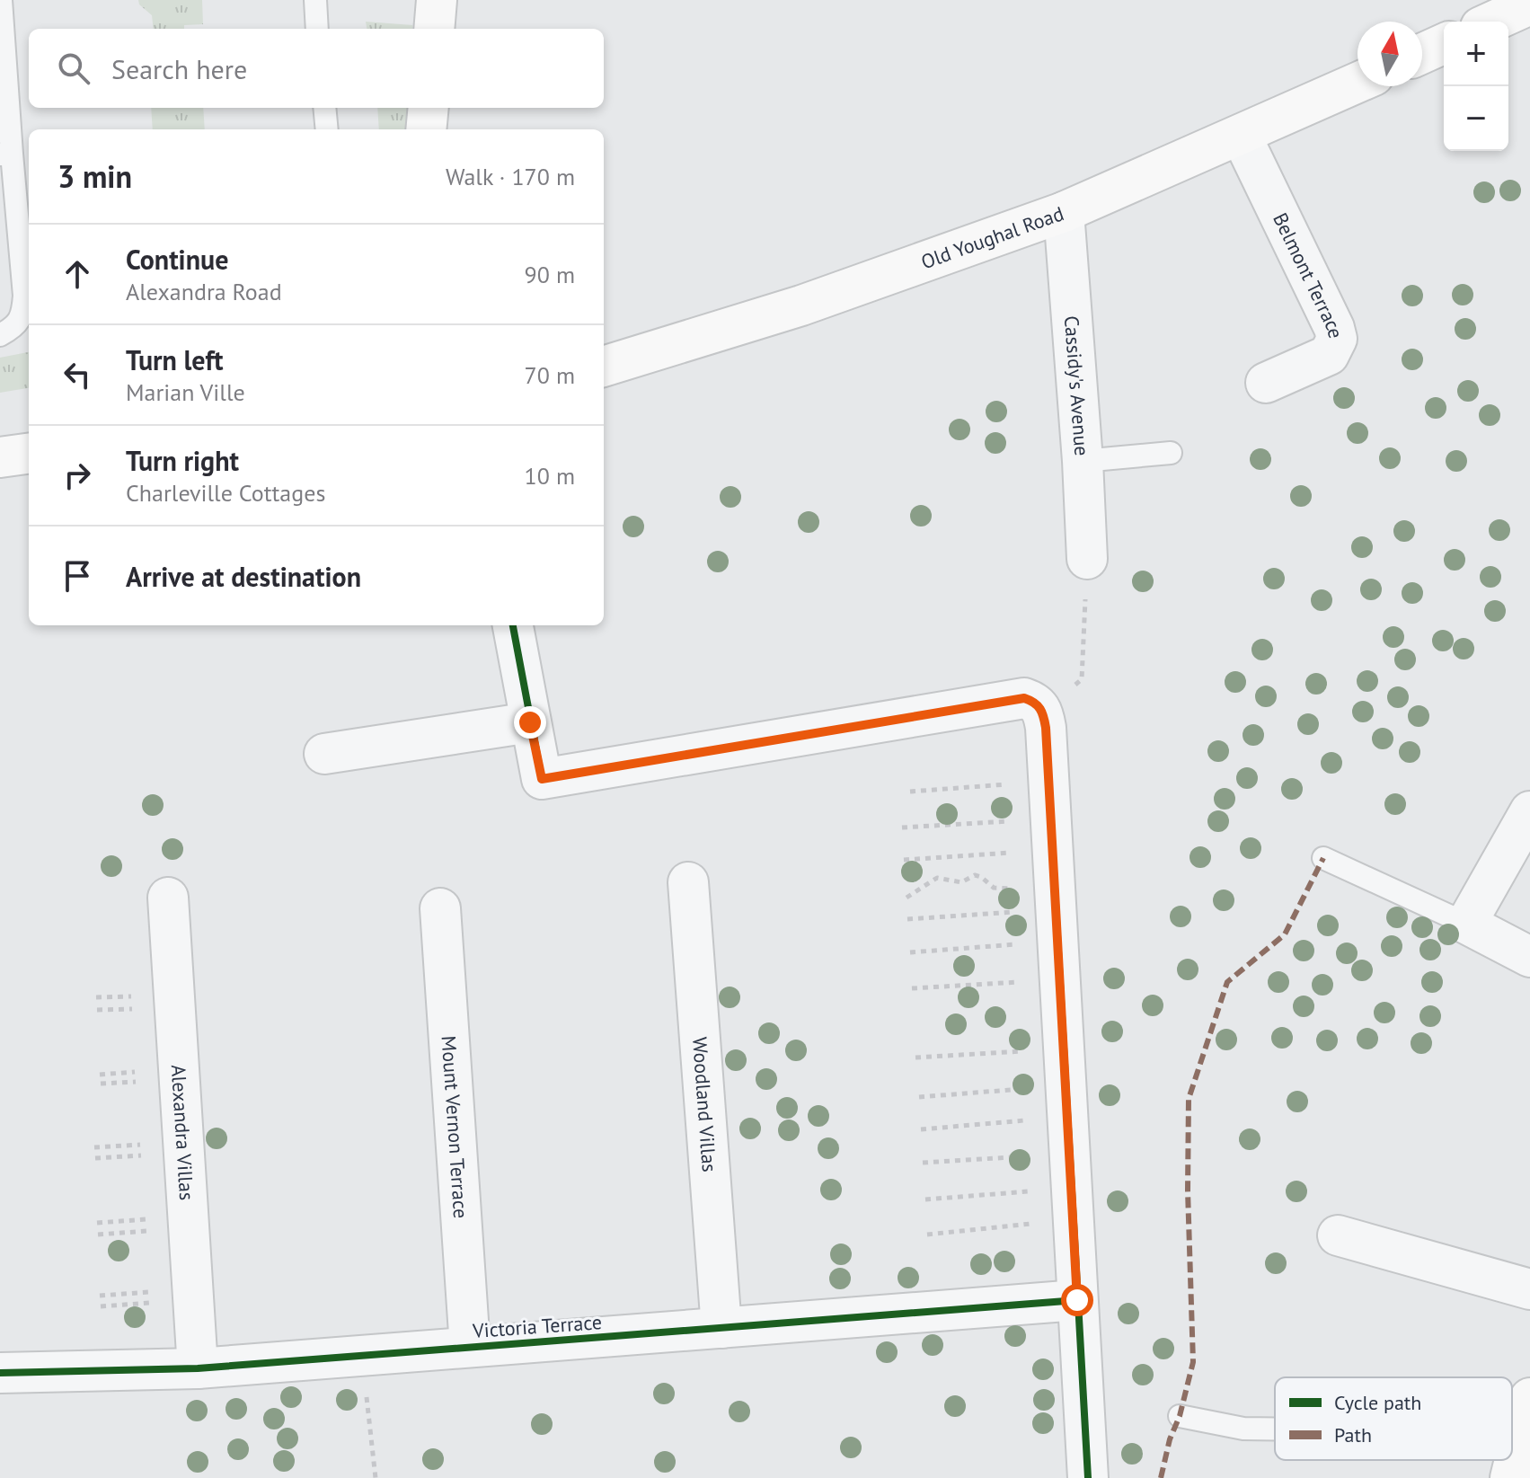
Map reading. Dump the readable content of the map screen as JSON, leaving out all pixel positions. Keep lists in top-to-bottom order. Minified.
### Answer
{"streets":{"street":["Old Youghal Road","Belmont Terrace","Cassidy's Avenue","Woodland Villas","Mount Vernon Terrace","Alexandra Villas","Victoria Terrace"]},"crossings":[["Old Youghal Road","Belmont Terrace"],["Old Youghal Road","Cassidy's Avenue"],["Woodland Villas","Victoria Terrace"],["Mount Vernon Terrace","Victoria Terrace"],["Alexandra Villas","Victoria Terrace"]],"legend":["Cycle path","Path"],"north":"top","page":{"map_buttons":["+","−"],"search":"Search here","heading":["3 min","Walk · 170 m"],"list":[["Continue","Alexandra Road","90 m"],["Turn left","Marian Ville","70 m"],["Turn right","Charleville Cottages","10 m"],"Arrive at destination"]}}
